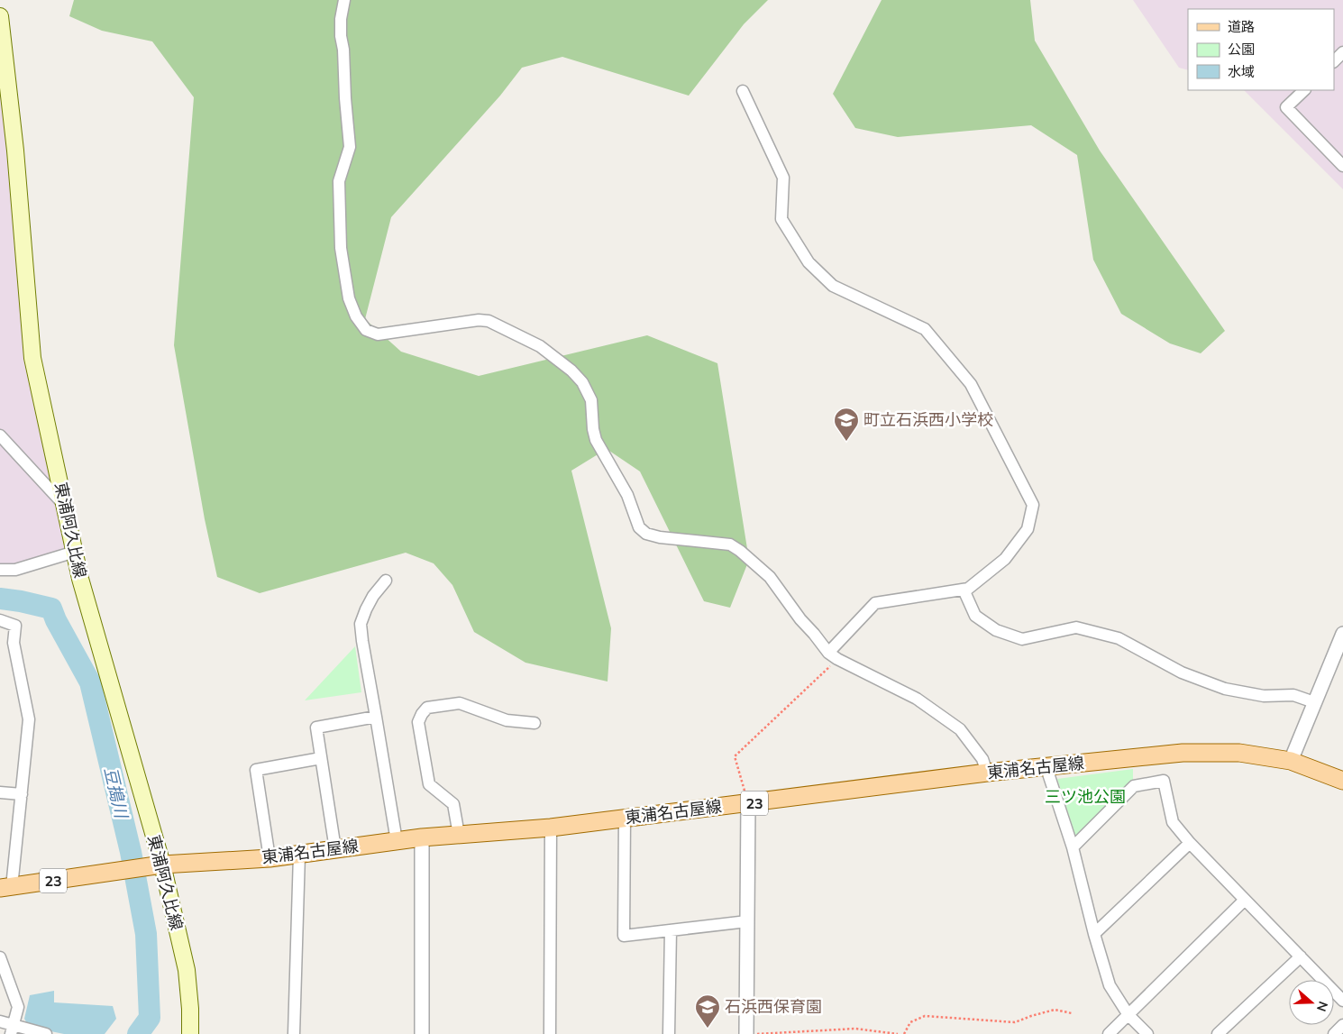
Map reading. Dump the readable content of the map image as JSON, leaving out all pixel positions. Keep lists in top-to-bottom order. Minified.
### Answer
{"streets":{"main road":["東浦阿久比線","東浦名古屋線","23"]},"crossings":[["東浦阿久比線","東浦名古屋線"]],"water":["豆搗川"],"parks":["三ツ池公園"],"places":{"school or university":["町立石浜西小学校","石浜西保育園"]},"legend":["道路","公園","水域"],"north":"right"}
